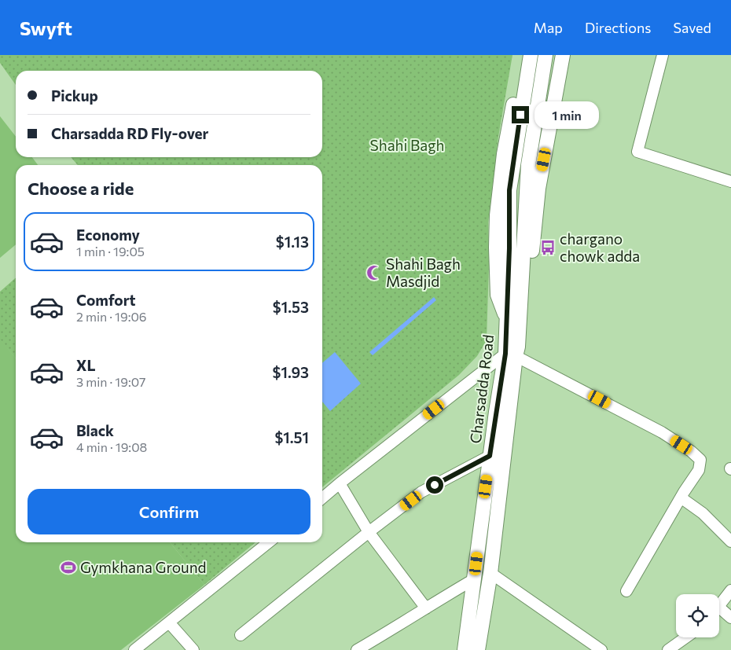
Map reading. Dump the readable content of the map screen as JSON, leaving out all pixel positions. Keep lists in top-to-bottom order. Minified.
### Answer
{"streets":{"main road":["Charsadda Road"]},"parks":["Shahi Bagh"],"places":{"bus stop":["chargano chowk adda"],"mosque":["Shahi Bagh Masdjid"],"sports":["Gymkhana Ground"]},"page":{"header":"Swyft","nav":["Map","Directions","Saved"],"banner":["Pickup","Charsadda RD Fly-over"],"bubble":"1 min","heading":"Choose a ride","list":[{"name":"Economy","note":"1 min · 19:05","value":"$1.13"},{"name":"Comfort","note":"2 min · 19:06","value":"$1.53"},{"name":"XL","note":"3 min · 19:07","value":"$1.93"},{"name":"Black","note":"4 min · 19:08","value":"$1.51"}],"buttons":"Confirm"}}
